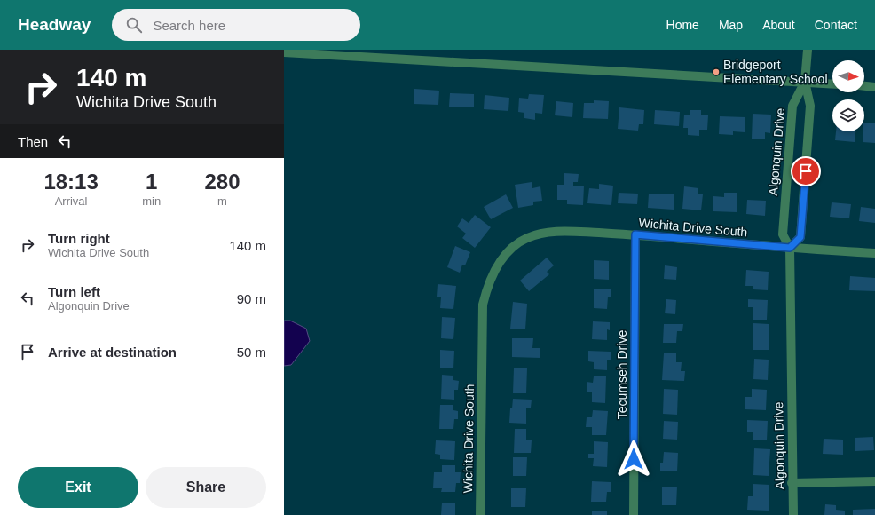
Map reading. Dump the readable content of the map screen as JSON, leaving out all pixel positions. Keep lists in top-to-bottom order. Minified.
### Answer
{"streets":{"street":["Algonquin Drive","Wichita Drive South","Tecumseh Drive"]},"crossings":[["Algonquin Drive","Wichita Drive South"],["Wichita Drive South","Tecumseh Drive"]],"places":["Bridgeport Elementary School"],"north":"right","page":{"header":"Headway","search":"Search here","nav":["Home","Map","About","Contact"],"turn":["140 m","Wichita Drive South"],"then":"Then","eta":["18:13","Arrival","1","min","280","m"],"list":[{"name":"Turn right","note":"Wichita Drive South","value":"140 m"},{"name":"Turn left","note":"Algonquin Drive","value":"90 m"},{"name":"Arrive at destination","value":"50 m"}],"buttons":["Exit","Share"]}}
